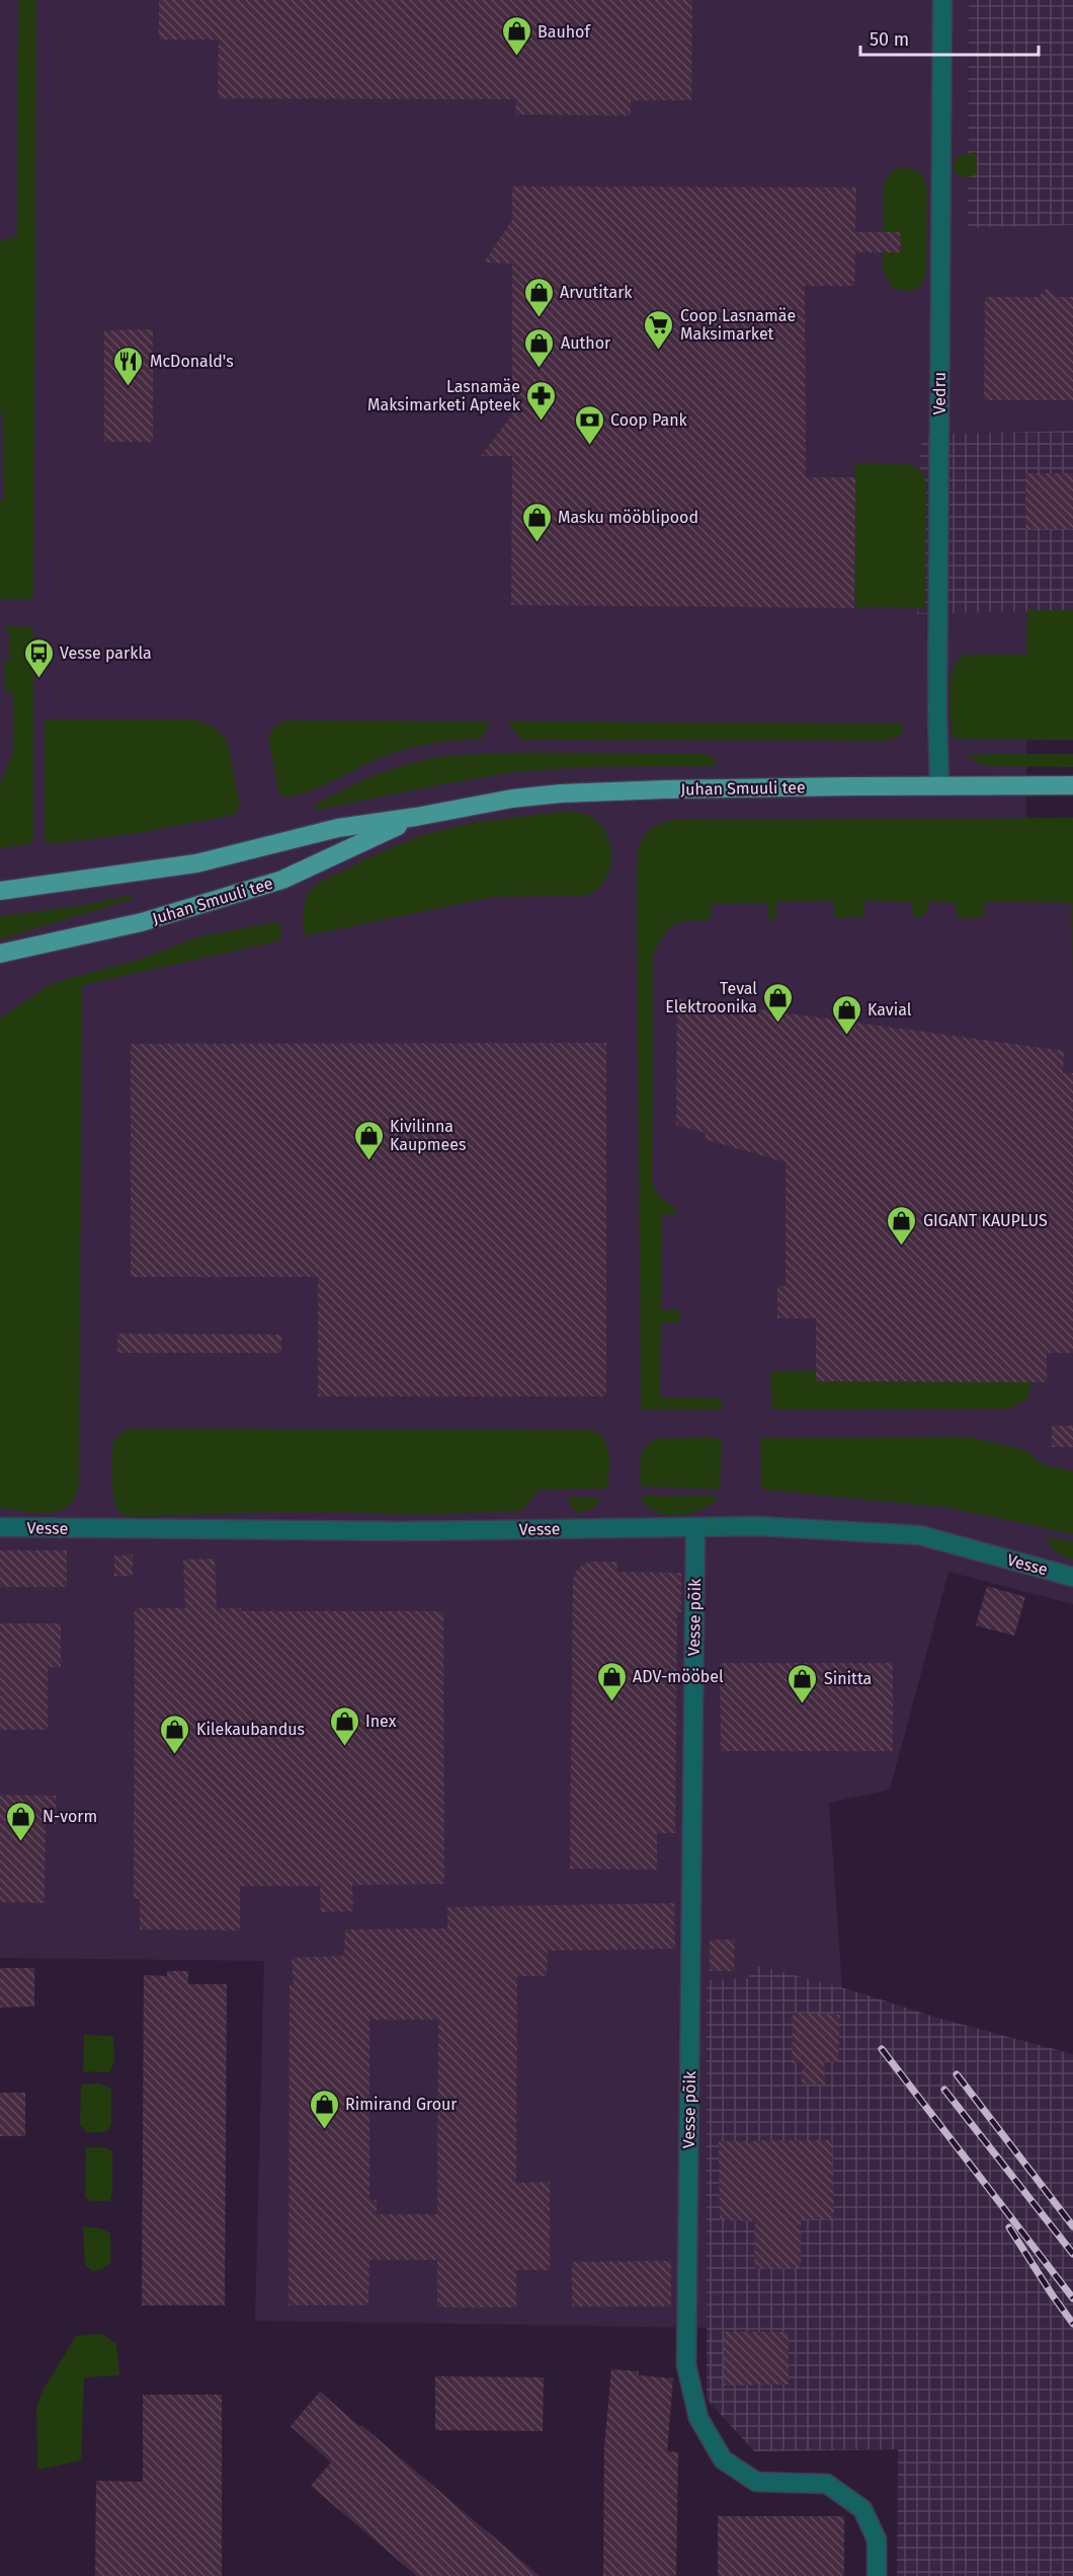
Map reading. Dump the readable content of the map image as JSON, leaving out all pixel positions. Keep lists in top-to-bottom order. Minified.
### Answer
{"streets":{"main road":["Juhan Smuuli tee"],"street":["Vedru","Vesse","Vesse põik"]},"crossings":[["Vedru","Juhan Smuuli tee"],["Vesse","Vesse põik"]],"places":{"shop":["Bauhof","Arvutitark","Author","Masku mööblipood","Teval Elektroonika","Kavial","Kivilinna Kaupmees","GIGANT KAUPLUS","ADV-mööbel","Sinitta","Inex","Kilekaubandus","N-vorm","Rimirand Grour"],"supermarket":["Coop Lasnamäe Maksimarket"],"restaurant":["McDonald's"],"pharmacy":["Lasnamäe Maksimarketi Apteek"],"bank":["Coop Pank"],"bus stop":["Vesse parkla"]},"scale_bar":"50 m"}
